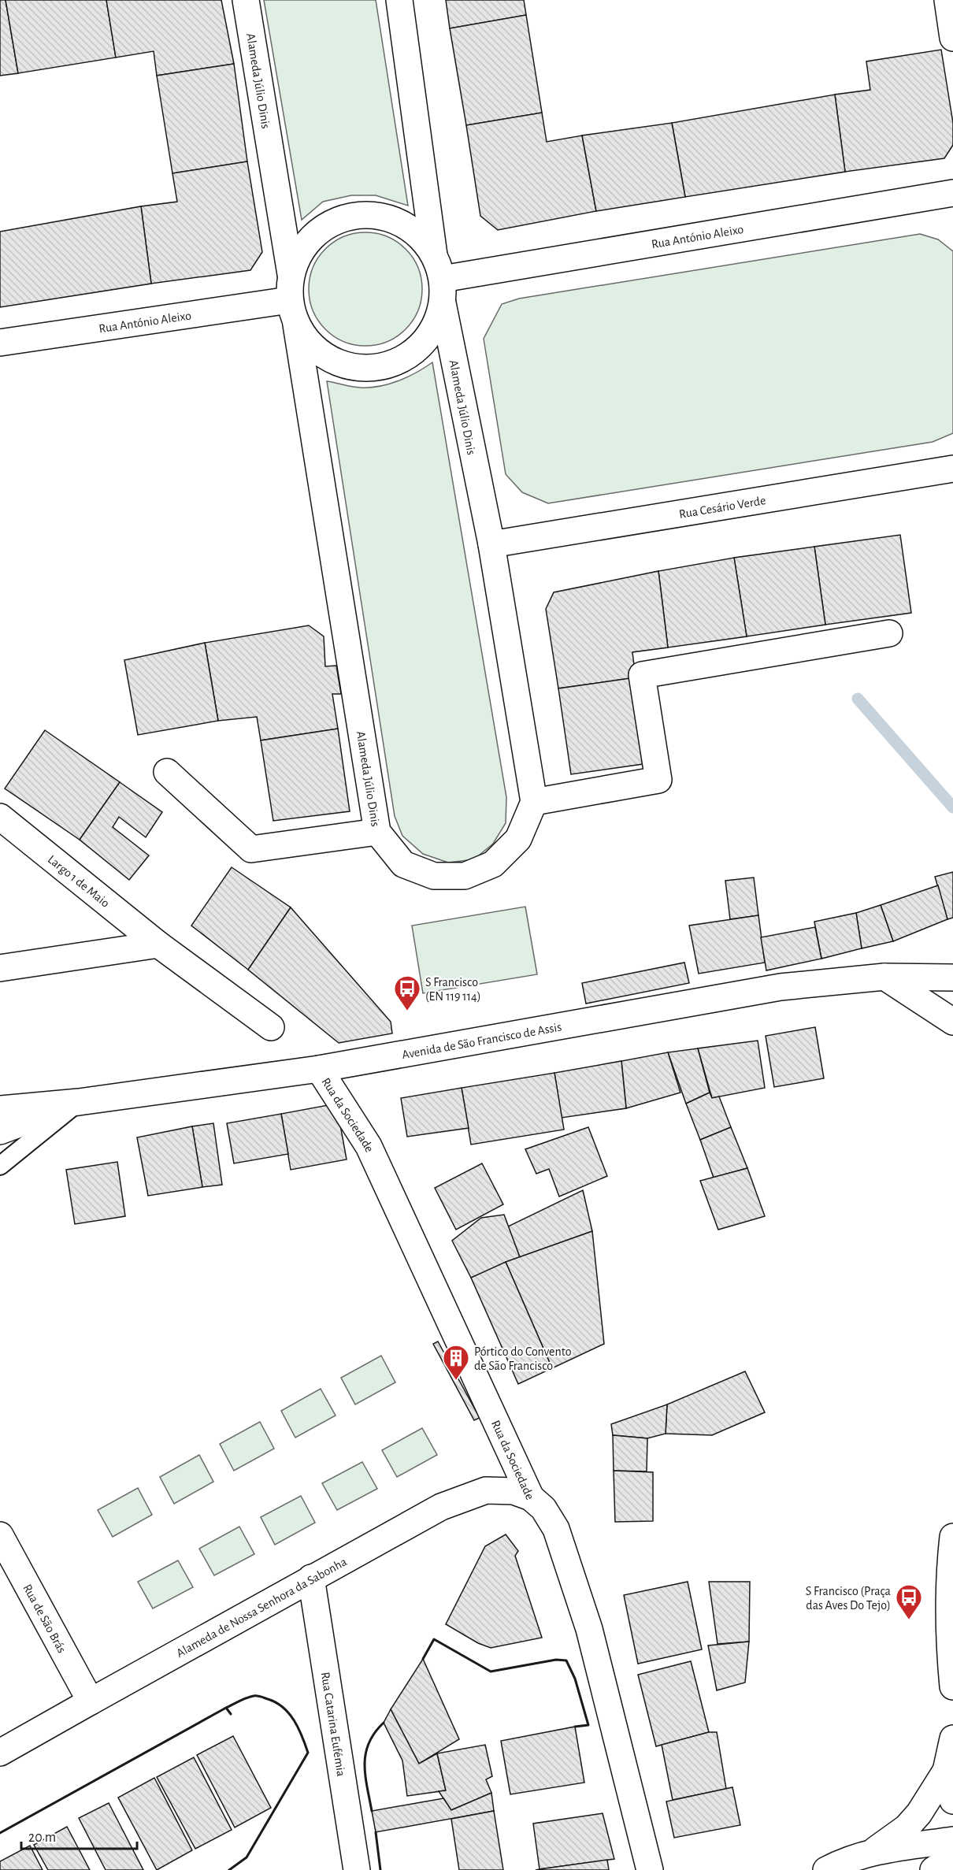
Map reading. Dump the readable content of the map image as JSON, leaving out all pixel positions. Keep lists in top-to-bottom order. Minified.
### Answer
{"streets":{"street":["Alameda Júlio Dinis","Rua António Aleixo","Rua Cesário Verde","Largo 1 de Maio","Avenida de São Francisco de Assis","Rua da Sociedade","Alameda de Nossa Senhora da Sabonha","Rua de São Brás","Rua Catarina Eufémia"]},"crossings":[["Alameda Júlio Dinis","Rua António Aleixo"],["Alameda Júlio Dinis","Rua Cesário Verde"],["Avenida de São Francisco de Assis","Rua da Sociedade"],["Rua da Sociedade","Alameda de Nossa Senhora da Sabonha"],["Alameda de Nossa Senhora da Sabonha","Rua de São Brás"],["Alameda de Nossa Senhora da Sabonha","Rua Catarina Eufémia"]],"places":{"bus stop":["S Francisco (EN 119 114)","S Francisco (Praça das Aves Do Tejo)"],"building":["Pórtico do Convento de São Francisco"]},"scale_bar":"20 m"}
